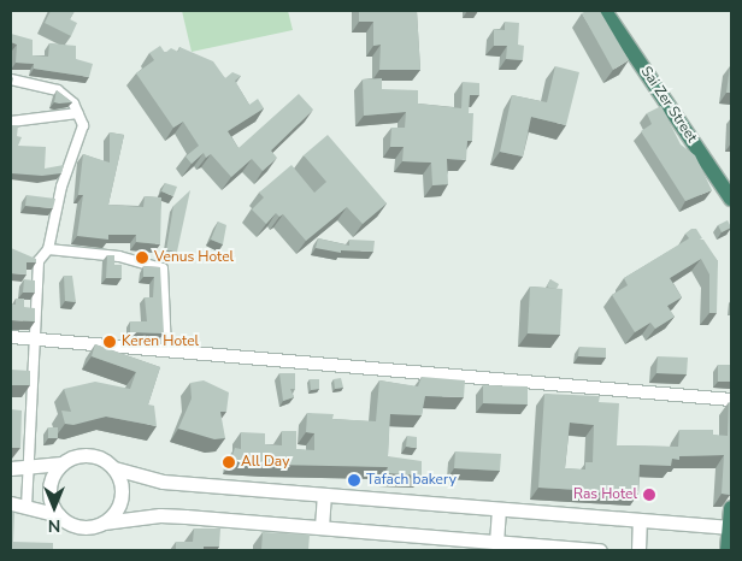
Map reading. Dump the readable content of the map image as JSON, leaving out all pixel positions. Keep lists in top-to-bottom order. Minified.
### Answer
{"streets":{"highway":["Sai Zer Street"]},"places":["Venus Hotel","Keren Hotel","All Day","Tafach bakery","Ras Hotel"],"north":"bottom"}
